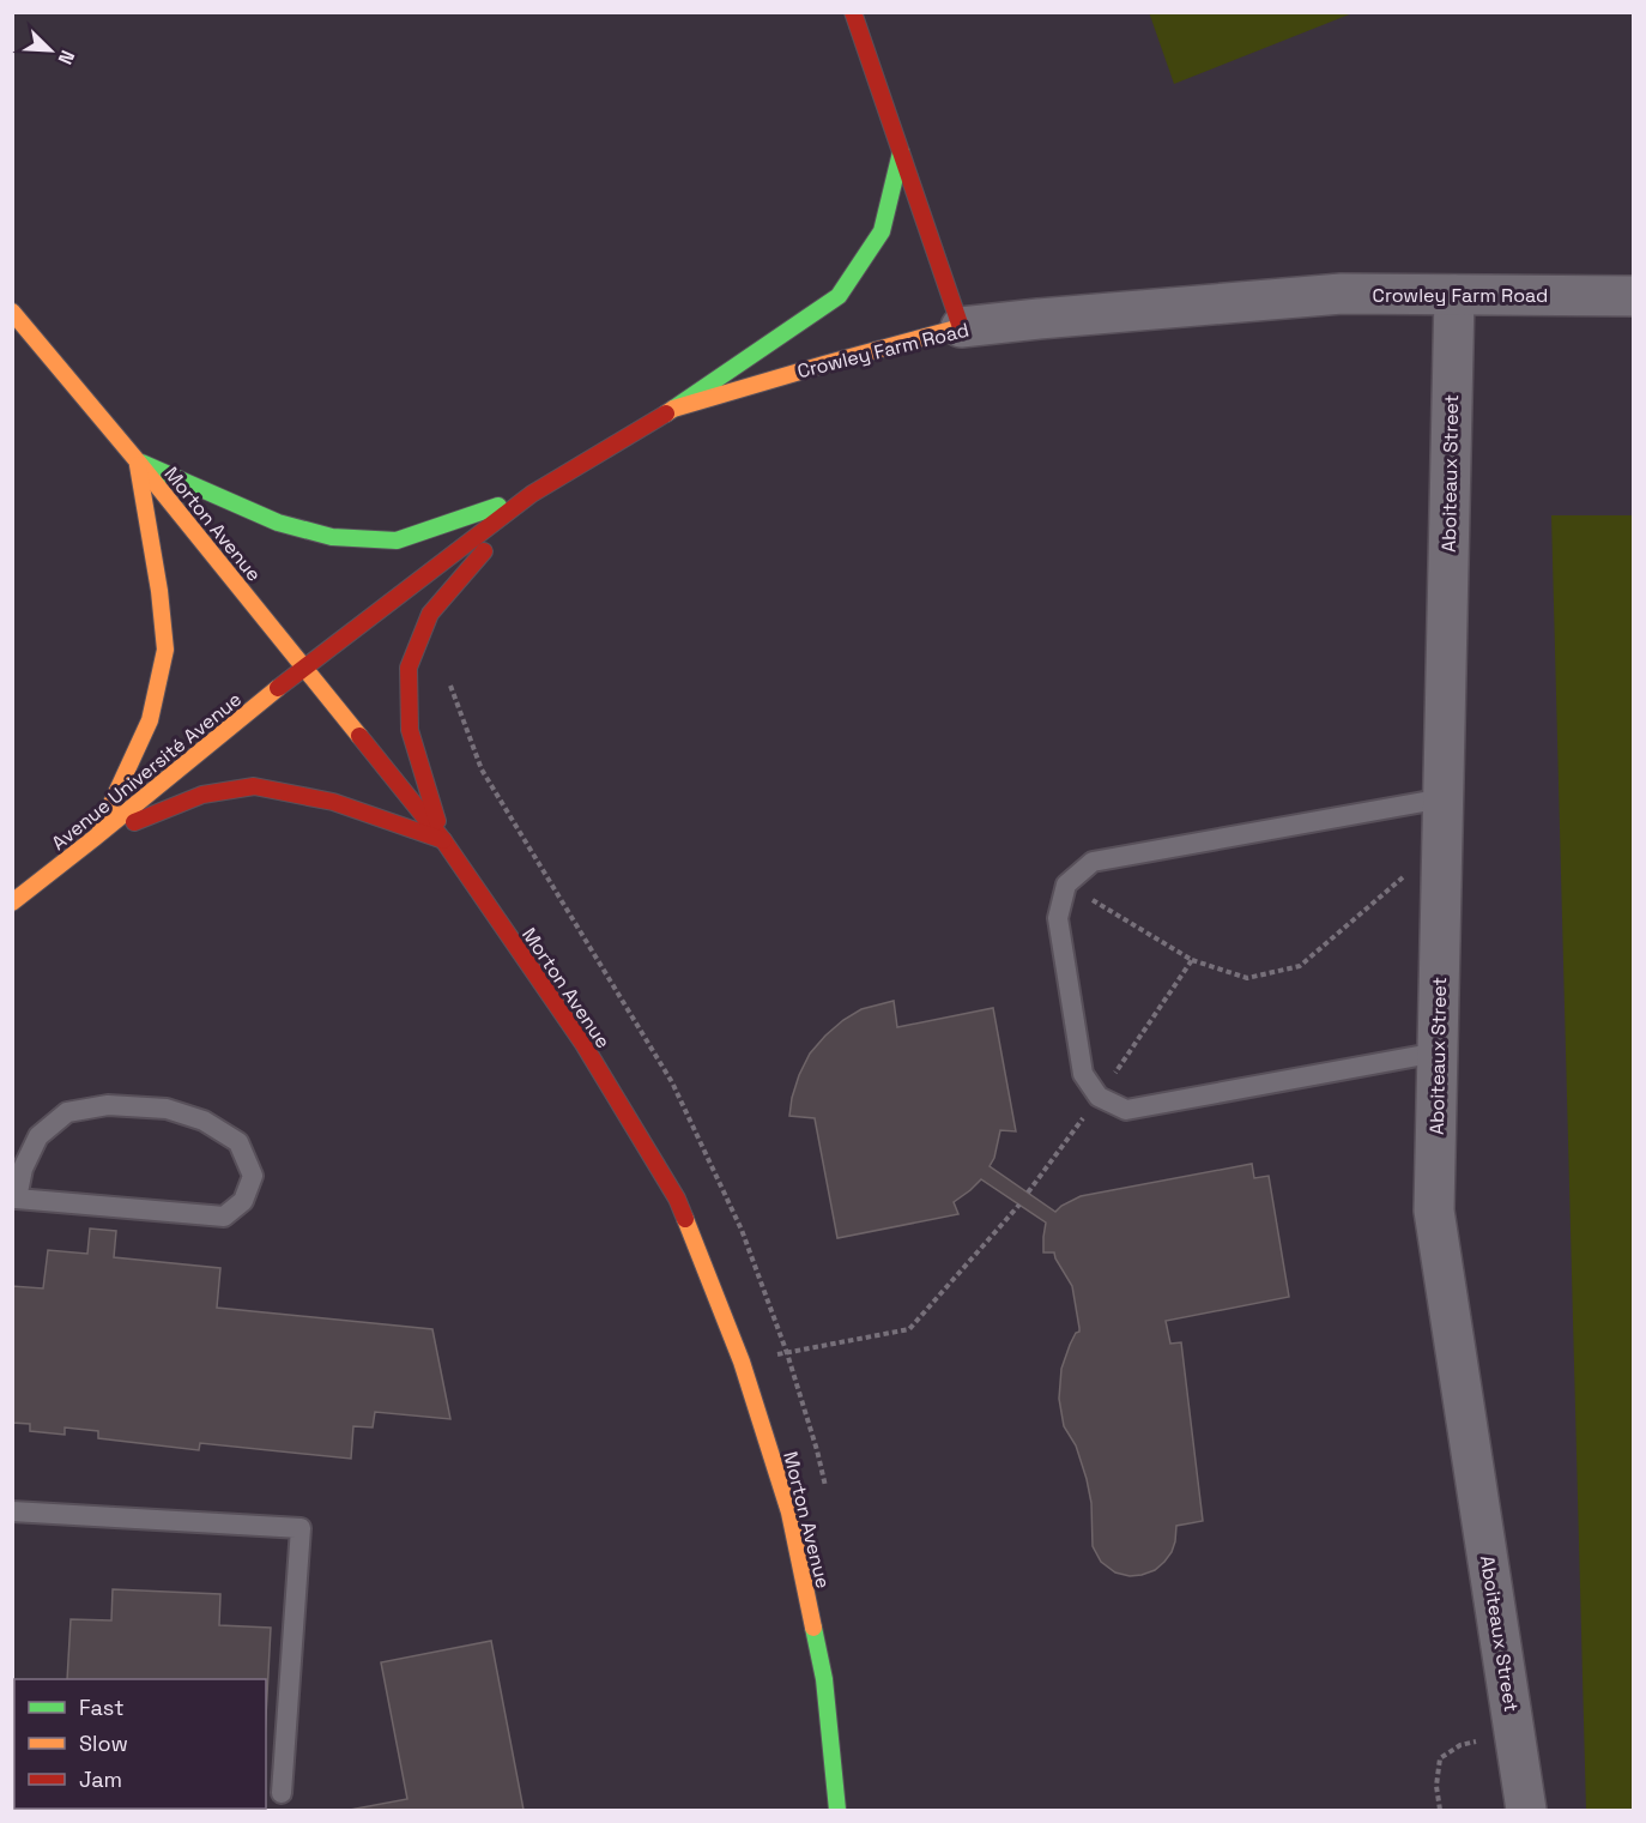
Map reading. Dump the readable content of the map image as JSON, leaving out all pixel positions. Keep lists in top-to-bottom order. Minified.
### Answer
{"streets":{"main road":["Crowley Farm Road","Morton Avenue","Avenue Université Avenue"],"street":["Aboiteaux Street"]},"crossings":[["Crowley Farm Road","Aboiteaux Street"],["Crowley Farm Road","Morton Avenue"],["Crowley Farm Road","Avenue Université Avenue"],["Morton Avenue","Avenue Université Avenue"]],"legend":["Fast","Slow","Jam"],"north":"bottom right"}
